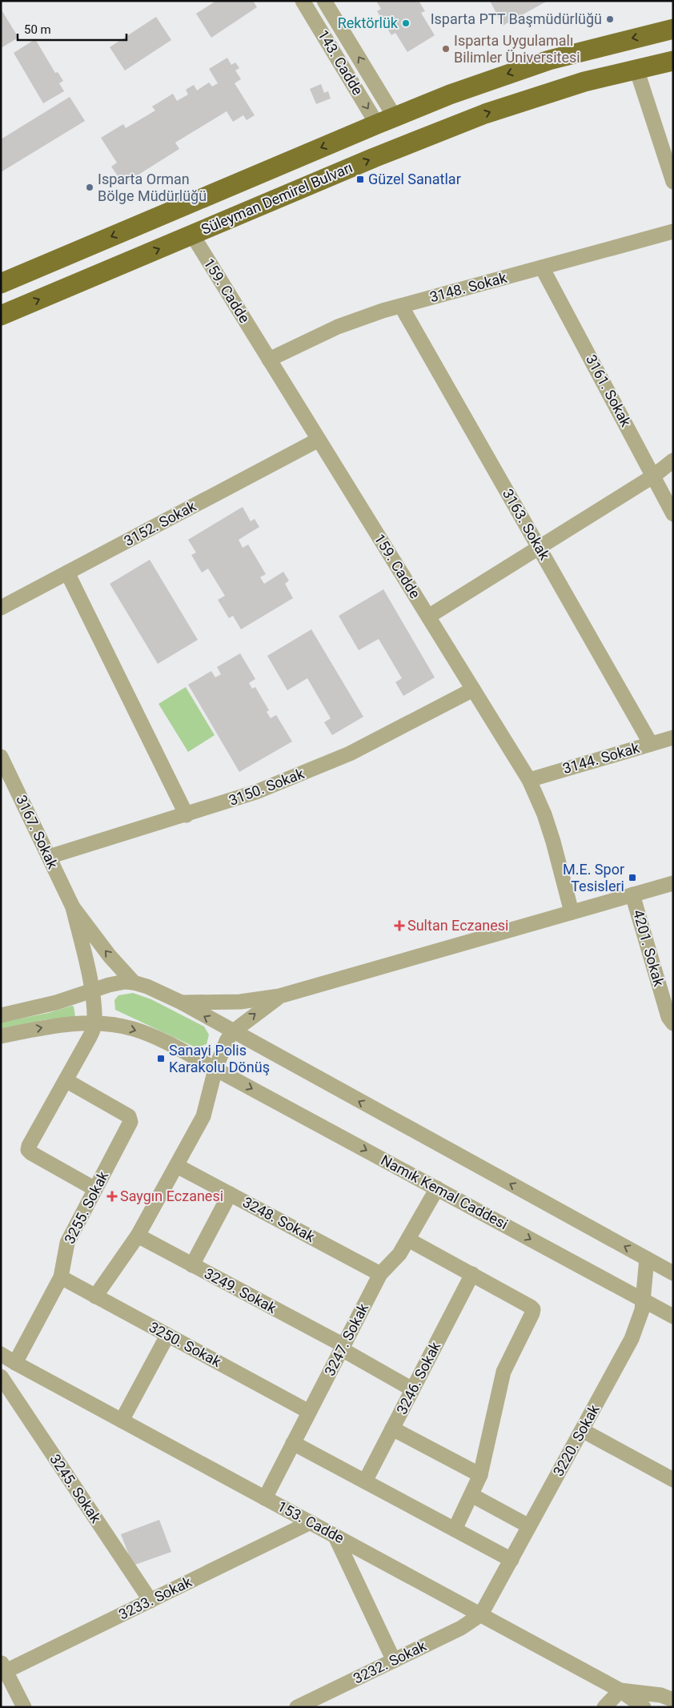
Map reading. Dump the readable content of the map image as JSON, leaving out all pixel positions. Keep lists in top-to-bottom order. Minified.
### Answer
{"streets":{"main road":["Süleyman Demirel Bulvarı"],"street":["143. Cadde","3148. Sokak","159. Cadde","3161. Sokak","3152. Sokak","3163. Sokak","3144. Sokak","3150. Sokak","3167. Sokak","4201. Sokak","Namık Kemal Caddesi","3255. Sokak","3248. Sokak","3249. Sokak","3247. Sokak","3250. Sokak","3246. Sokak","3220. Sokak","3245. Sokak","153. Cadde","3233. Sokak","3232. Sokak"]},"crossings":[["Süleyman Demirel Bulvarı","159. Cadde"],["3148. Sokak","159. Cadde"],["3148. Sokak","3161. Sokak"],["3148. Sokak","3163. Sokak"],["159. Cadde","3152. Sokak"],["159. Cadde","3144. Sokak"],["159. Cadde","3150. Sokak"],["3163. Sokak","3144. Sokak"],["3150. Sokak","3167. Sokak"],["3167. Sokak","Namık Kemal Caddesi"],["Namık Kemal Caddesi","3247. Sokak"],["Namık Kemal Caddesi","3220. Sokak"],["3255. Sokak","3250. Sokak"],["3255. Sokak","153. Cadde"],["3248. Sokak","3247. Sokak"],["3249. Sokak","3247. Sokak"],["3249. Sokak","3246. Sokak"],["3247. Sokak","3250. Sokak"],["3247. Sokak","153. Cadde"],["3220. Sokak","153. Cadde"],["3220. Sokak","3232. Sokak"],["3245. Sokak","3233. Sokak"],["153. Cadde","3233. Sokak"],["153. Cadde","3232. Sokak"]],"places":{"other":["Isparta PTT Başmüdürlüğü","Rektörlük","Isparta Uygulamalı Bilimler Üniversitesi","Isparta Orman Bölge Müdürlüğü"],"transit":["Güzel Sanatlar","M.E. Spor Tesisleri","Sanayi Polis Karakolu Dönüş"],"health":["Sultan Eczanesi","Saygın Eczanesi"]},"scale_bar":"50 m"}
